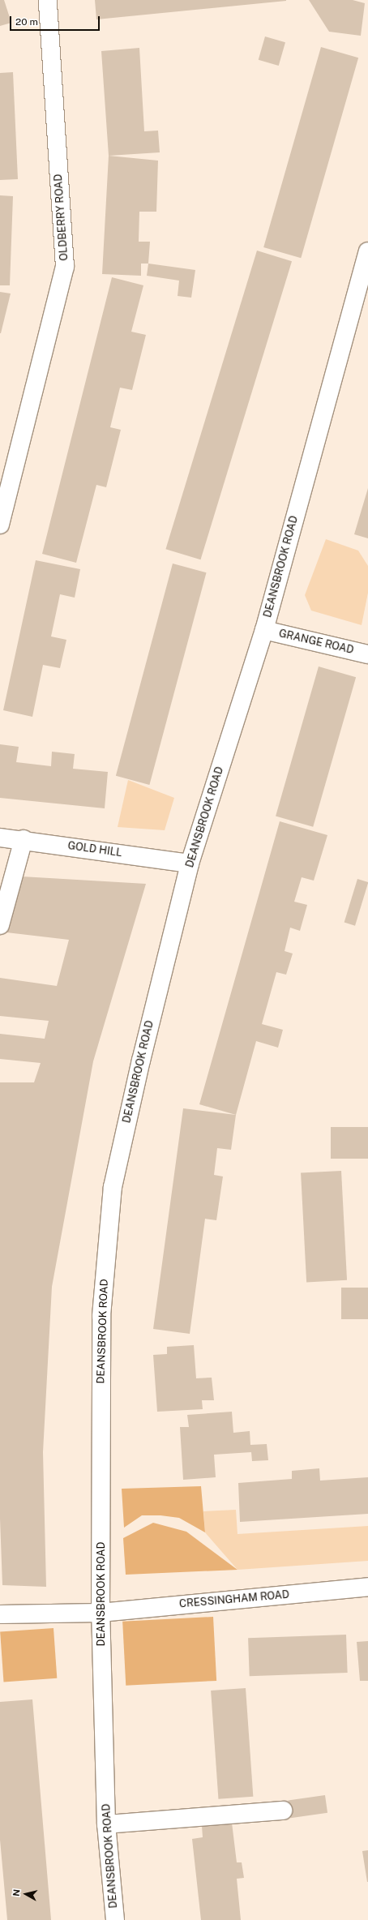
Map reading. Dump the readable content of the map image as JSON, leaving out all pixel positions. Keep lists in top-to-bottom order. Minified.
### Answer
{"streets":{"street":["OLDBERRY ROAD","DEANSBROOK ROAD","GRANGE ROAD","GOLD HILL","CRESSINGHAM ROAD"]},"crossings":[["DEANSBROOK ROAD","GRANGE ROAD"],["DEANSBROOK ROAD","GOLD HILL"],["DEANSBROOK ROAD","CRESSINGHAM ROAD"]],"scale_bar":"20 m","north":"left"}
